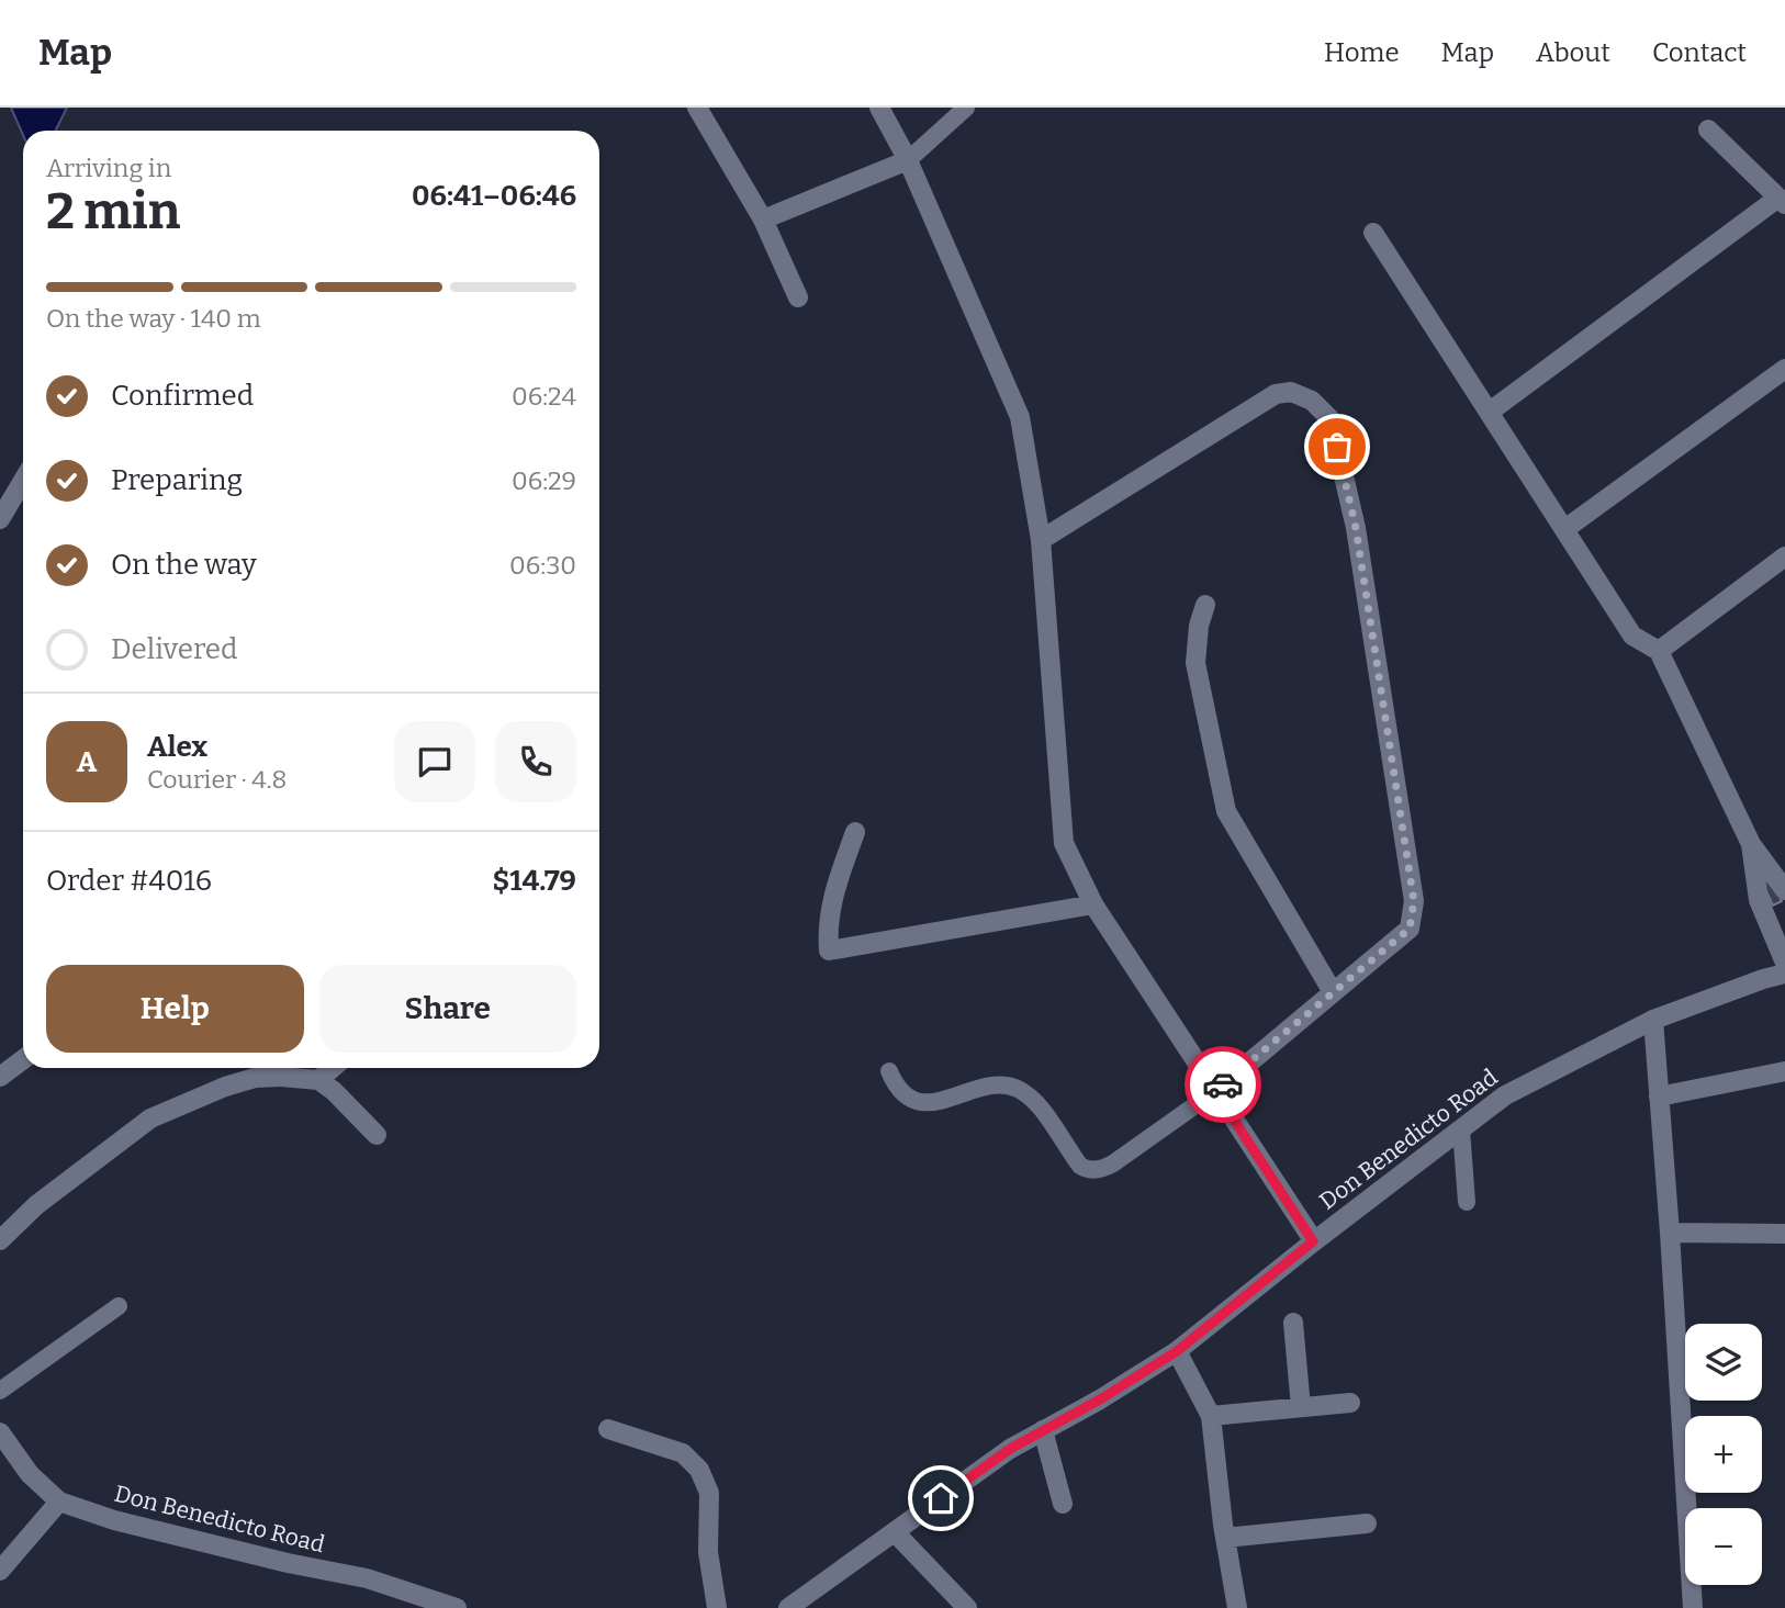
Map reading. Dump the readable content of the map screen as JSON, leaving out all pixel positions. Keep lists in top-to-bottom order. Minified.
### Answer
{"streets":{"street":["Don Benedicto Road"]},"page":{"header":"Map","nav":["Home","Map","About","Contact"],"heading":["2 min","Arriving in","06:41–06:46"],"panel":["Alex","Courier · 4.8","Order #4016","$14.79"],"bar":"On the way · 140 m","list":[["Confirmed","06:24"],["Preparing","06:29"],["On the way","06:30"],"Delivered"],"round":"A","buttons":["Help","Share"],"map_buttons":["+","−"]}}
